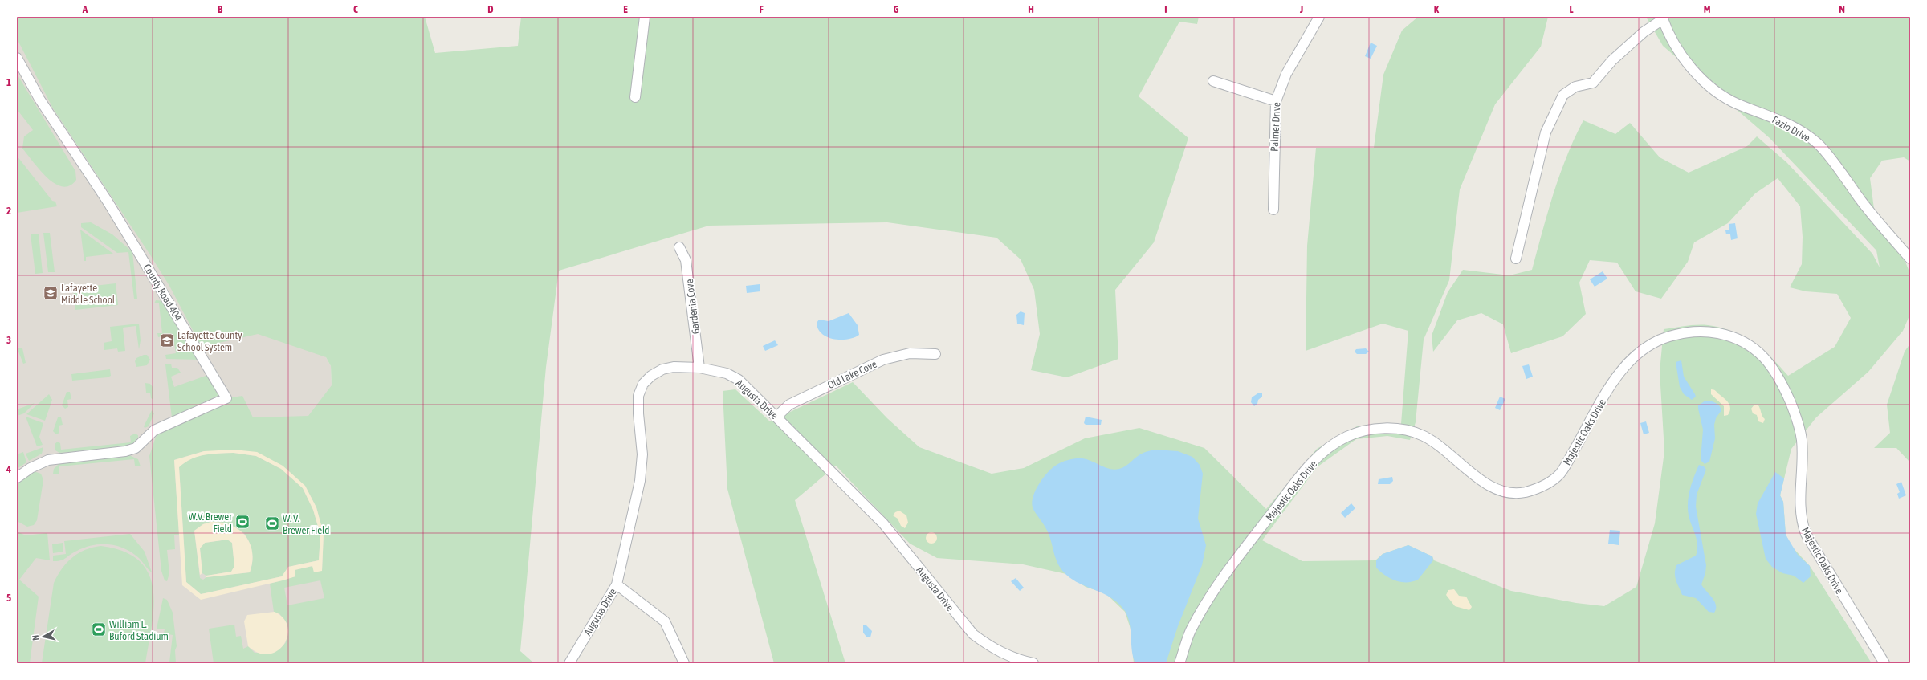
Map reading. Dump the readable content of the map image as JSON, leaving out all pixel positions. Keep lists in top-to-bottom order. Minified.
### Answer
{"streets":{"street":["Palmer Drive","Fazio Drive","County Road 404","Gardenia Cove","Old Lake Cove","Augusta Drive","Majestic Oaks Drive"]},"crossings":[["Gardenia Cove","Augusta Drive"],["Old Lake Cove","Augusta Drive"]],"places":{"school or university":["Lafayette Middle School","Lafayette County School System"],"sports":["W.V. Brewer Field","W. V. Brewer Field","William L. Buford Stadium"]},"north":"left","grid":{"columns":["A","B","C","D","E","F","G","H","I","J","K","L","M","N"],"rows":["1","2","3","4","5"]}}
